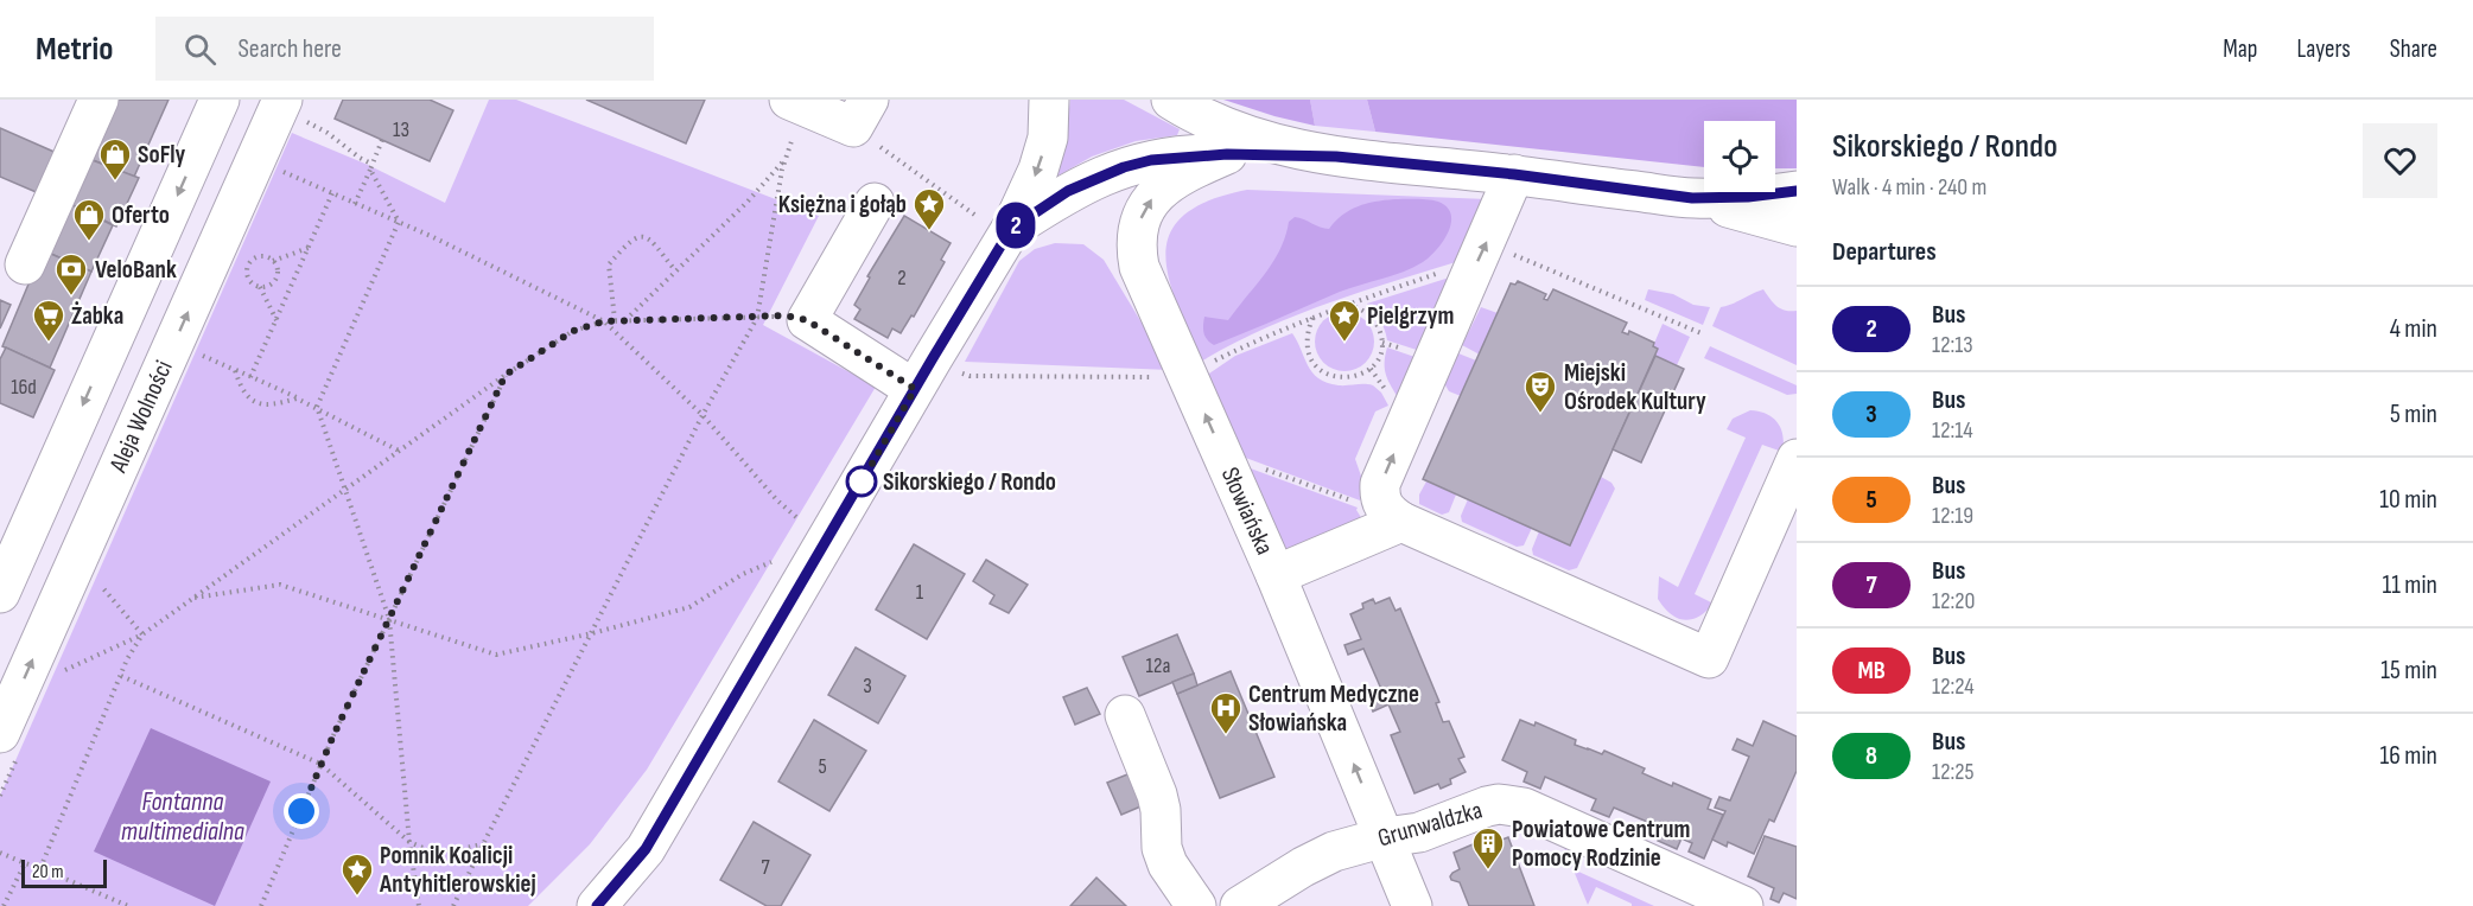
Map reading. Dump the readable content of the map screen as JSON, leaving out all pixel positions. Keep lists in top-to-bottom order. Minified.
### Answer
{"streets":{"street":["Aleja Wolności","Słowiańska","Grunwaldzka"]},"crossings":[["Słowiańska","Grunwaldzka"]],"water":["Fontanna multimedialna"],"places":{"shop":["SoFly","Oferto"],"place":["Księżna i gołąb","Pielgrzym","Pomnik Koalicji Antyhitlerowskiej"],"bank":["VeloBank"],"supermarket":["Żabka"],"theatre":["Miejski Ośrodek Kultury"],"other":["Sikorskiego / Rondo"],"hospital":["Centrum Medyczne Słowiańska"],"building":["Powiatowe Centrum Pomocy Rodzinie"]},"lines":["bus line 2"],"house_numbers":["13","2","16d","1","12a","3","5","7"],"scale_bar":"20 m","page":{"header":"Metrio","search":"Search here","nav":["Map","Layers","Share"],"on_map":"2","heading":[["Sikorskiego / Rondo","Walk · 4 min · 240 m"],"Departures"],"list":[{"mark":"2","name":"Bus","note":"12:13","value":"4 min"},{"mark":"3","name":"Bus","note":"12:14","value":"5 min"},{"mark":"5","name":"Bus","note":"12:19","value":"10 min"},{"mark":"7","name":"Bus","note":"12:20","value":"11 min"},{"mark":"MB","name":"Bus","note":"12:24","value":"15 min"},{"mark":"8","name":"Bus","note":"12:25","value":"16 min"}],"scale":"20 m"}}
